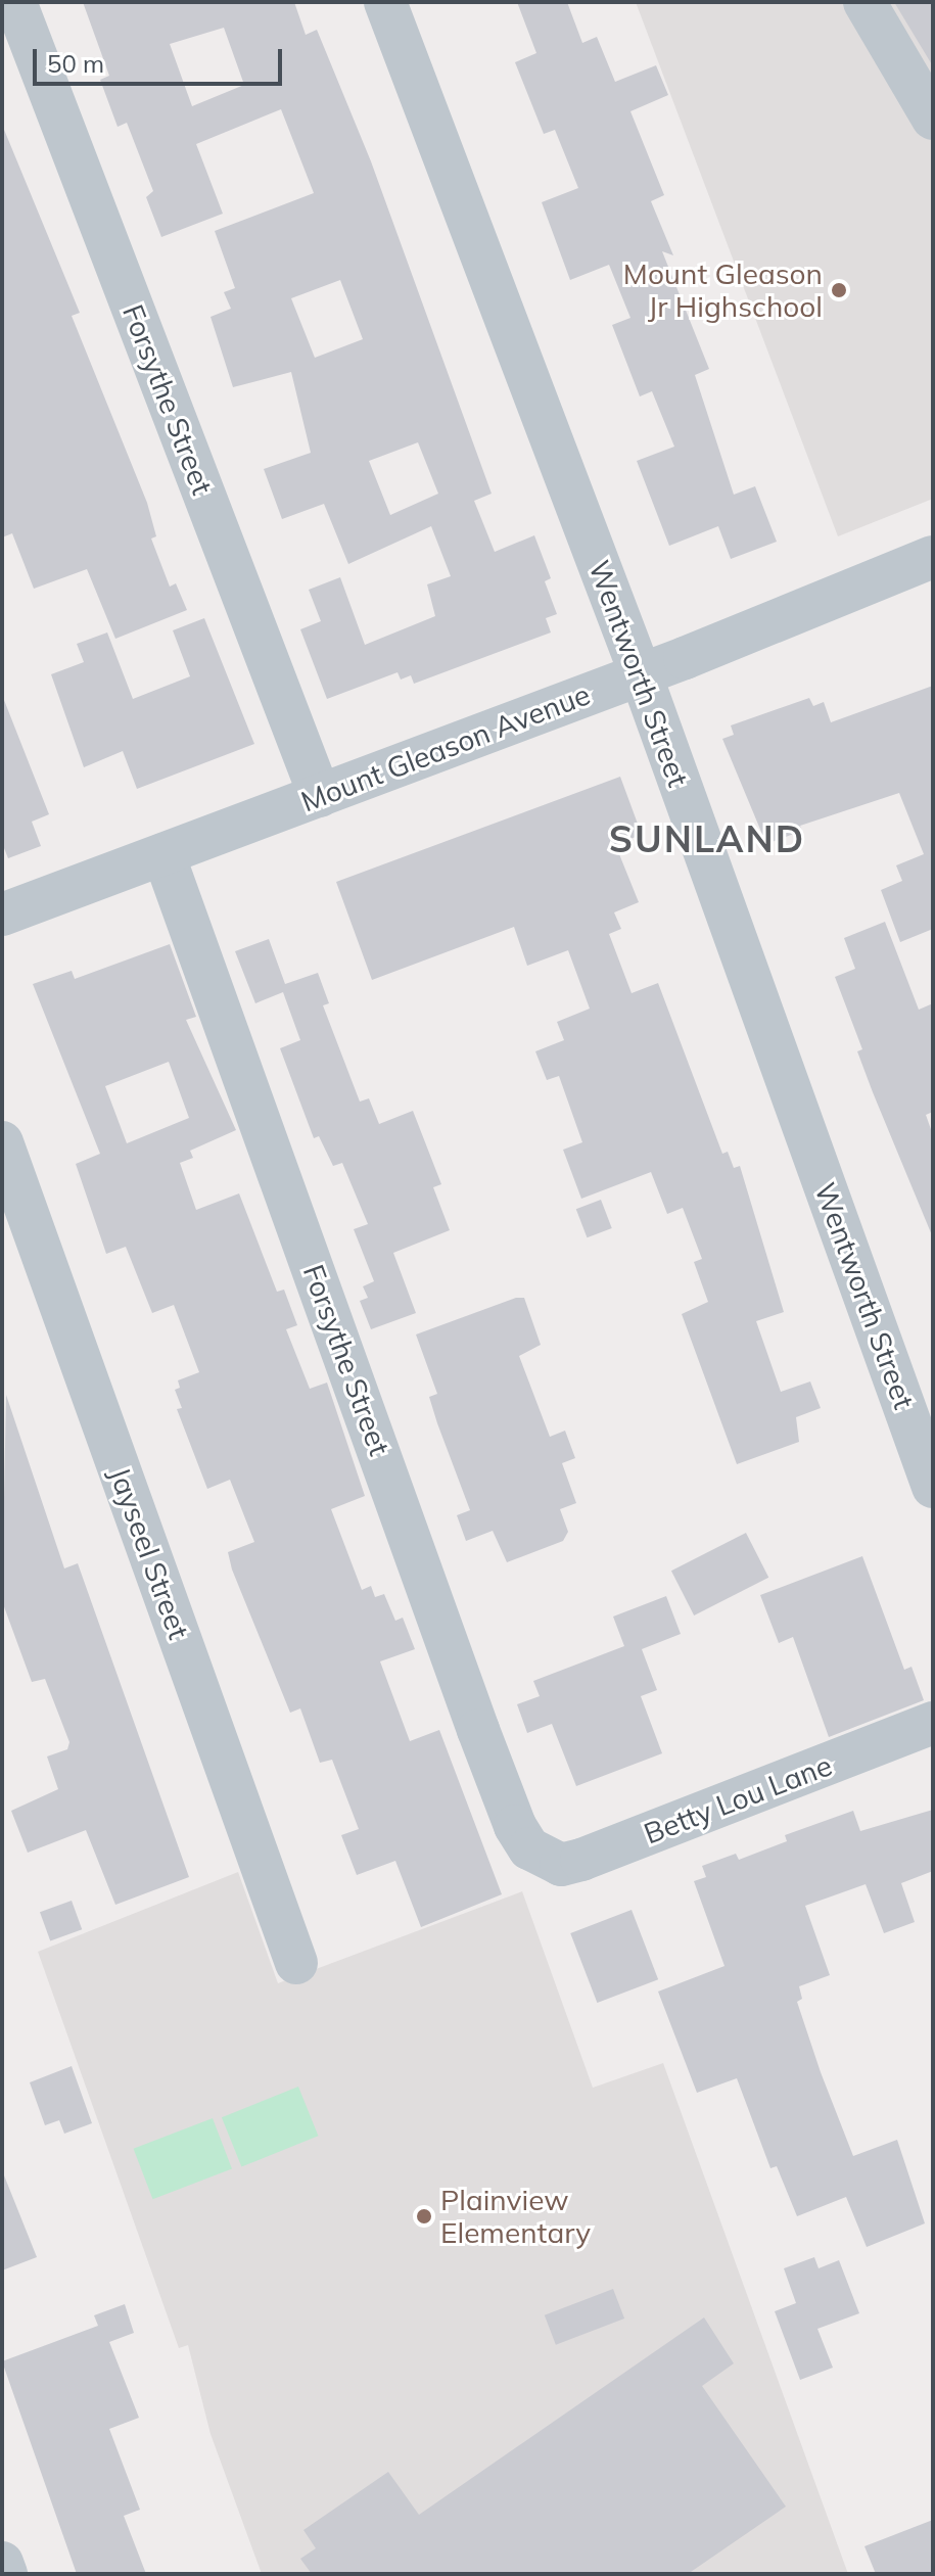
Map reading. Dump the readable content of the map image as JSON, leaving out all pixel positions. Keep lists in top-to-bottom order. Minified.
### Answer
{"streets":{"street":["Forsythe Street","Wentworth Street","Mount Gleason Avenue","Jayseel Street","Betty Lou Lane"]},"crossings":[["Forsythe Street","Mount Gleason Avenue"],["Forsythe Street","Betty Lou Lane"],["Wentworth Street","Mount Gleason Avenue"]],"districts":["SUNLAND"],"places":["Mount Gleason Jr Highschool","Plainview Elementary"],"scale_bar":"50 m"}
